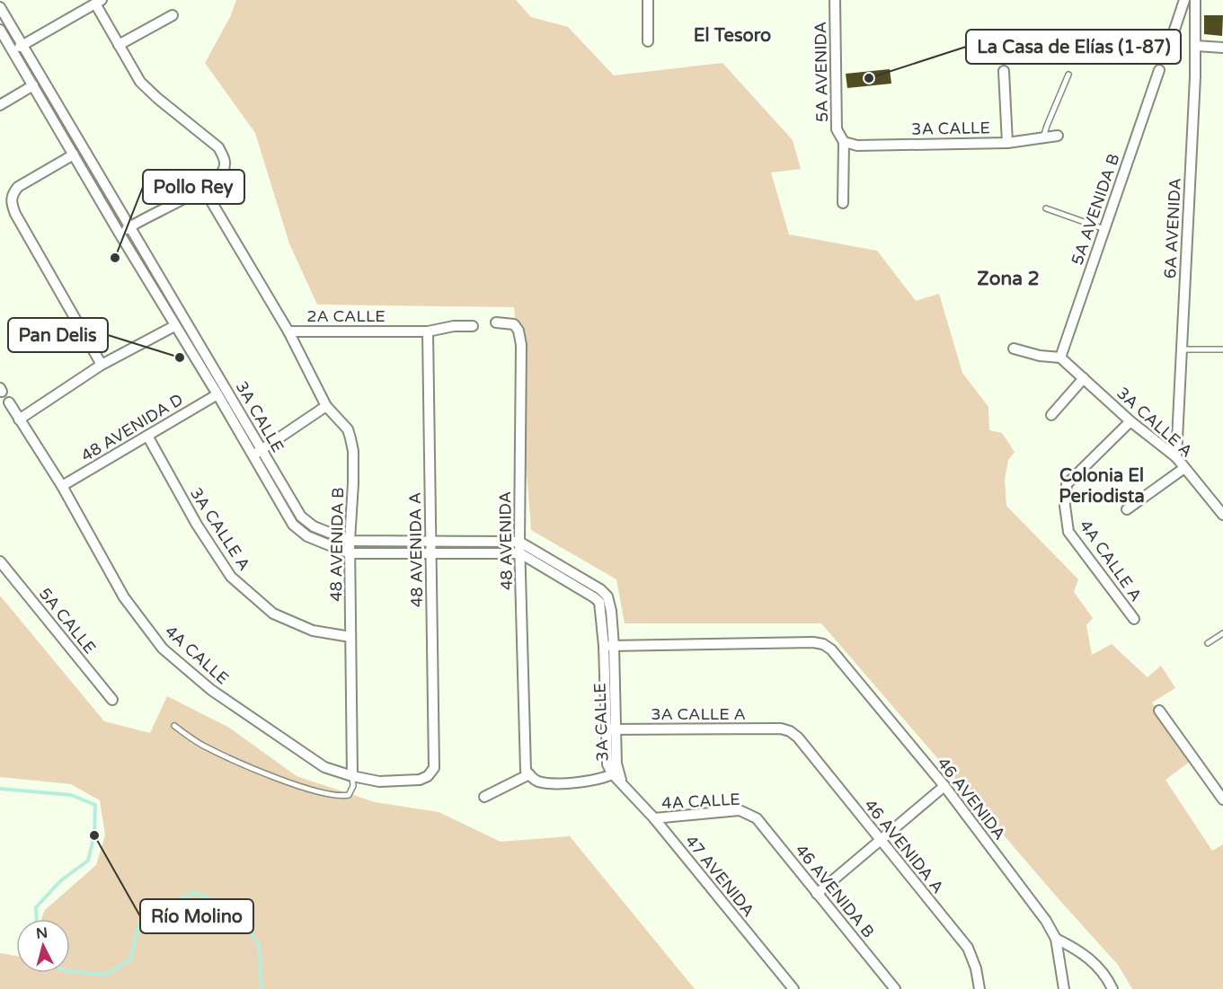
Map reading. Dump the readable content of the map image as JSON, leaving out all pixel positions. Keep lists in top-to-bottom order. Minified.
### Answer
{"streets":{"street":["5A AVENIDA","3A CALLE","5A AVENIDA B","6A AVENIDA","2A CALLE","3A CALLE A","48 AVENIDA D","48 AVENIDA","48 AVENIDA B","48 AVENIDA A","4A CALLE A","5A CALLE","4A CALLE","46 AVENIDA","46 AVENIDA A","47 AVENIDA","46 AVENIDA B"]},"crossings":[["5A AVENIDA","3A CALLE"],["3A CALLE","3A CALLE A"],["3A CALLE","48 AVENIDA D"],["3A CALLE","48 AVENIDA"],["3A CALLE","48 AVENIDA B"],["3A CALLE","48 AVENIDA A"],["3A CALLE","46 AVENIDA"],["3A CALLE","47 AVENIDA"],["5A AVENIDA B","3A CALLE A"],["6A AVENIDA","3A CALLE A"],["2A CALLE","48 AVENIDA B"],["2A CALLE","48 AVENIDA A"],["3A CALLE A","48 AVENIDA D"],["3A CALLE A","48 AVENIDA B"],["3A CALLE A","4A CALLE A"],["3A CALLE A","46 AVENIDA A"],["48 AVENIDA D","4A CALLE"],["48 AVENIDA B","4A CALLE"],["48 AVENIDA A","4A CALLE"],["4A CALLE","47 AVENIDA"],["4A CALLE","46 AVENIDA B"]],"districts":["El Tesoro","Zona 2","Colonia El Periodista"],"places":["La Casa de Elías (1-87)","Pollo Rey","Pan Delis","Río Molino"],"north":"top"}
